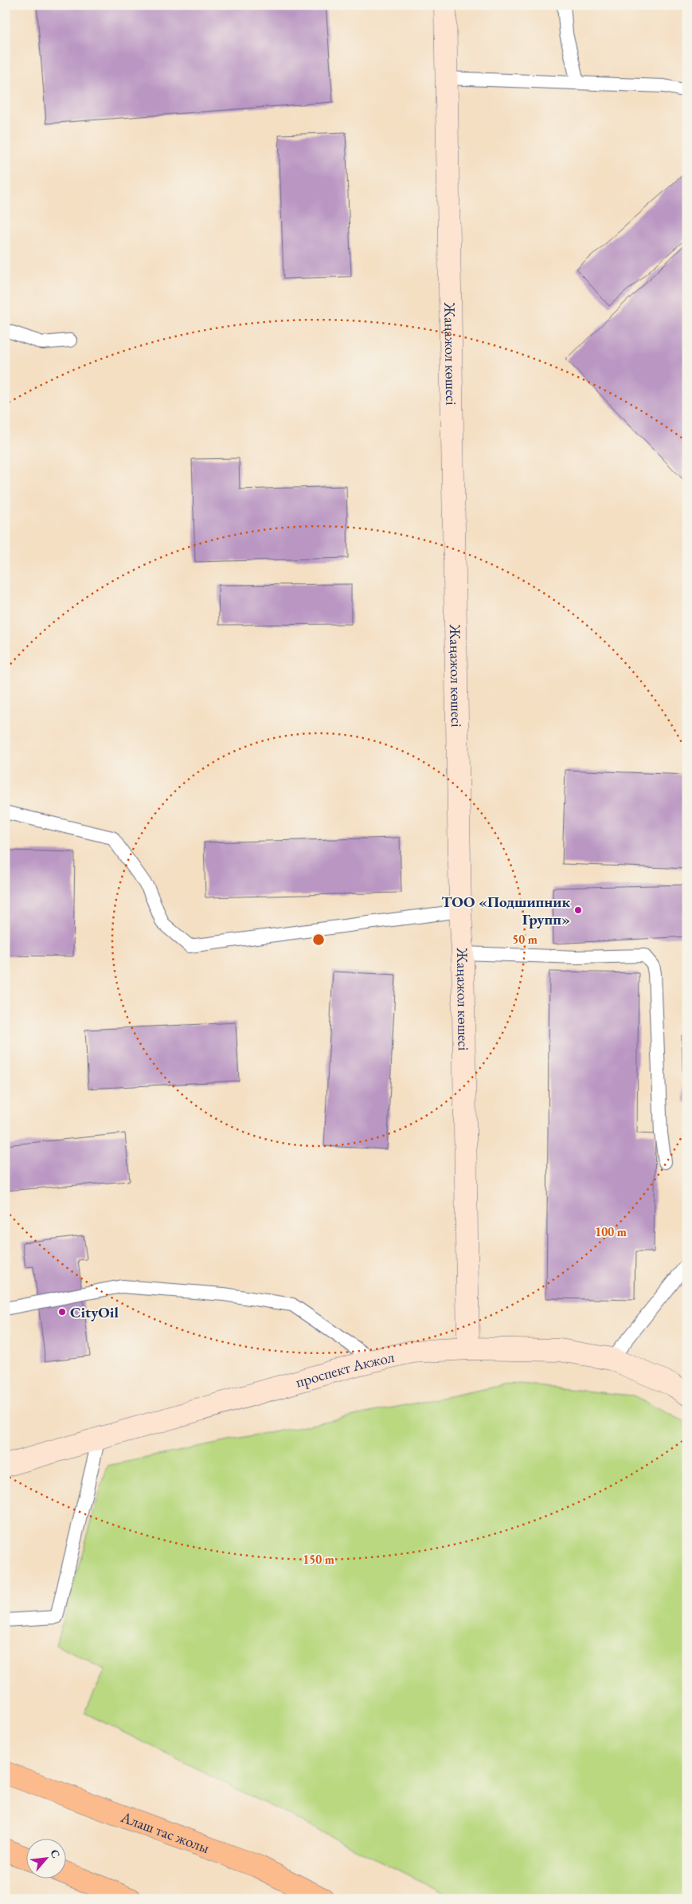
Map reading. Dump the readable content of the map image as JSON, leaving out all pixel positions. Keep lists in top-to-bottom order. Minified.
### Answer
{"streets":{"main road":["Жаңажол көшесі","проспект Акжол","Алаш тас жолы"]},"crossings":[["Жаңажол көшесі","проспект Акжол"]],"places":["ТОО «Подшипник Групп»","CityOil"],"north":"top right","rings":["50 m","100 m","150 m"]}
